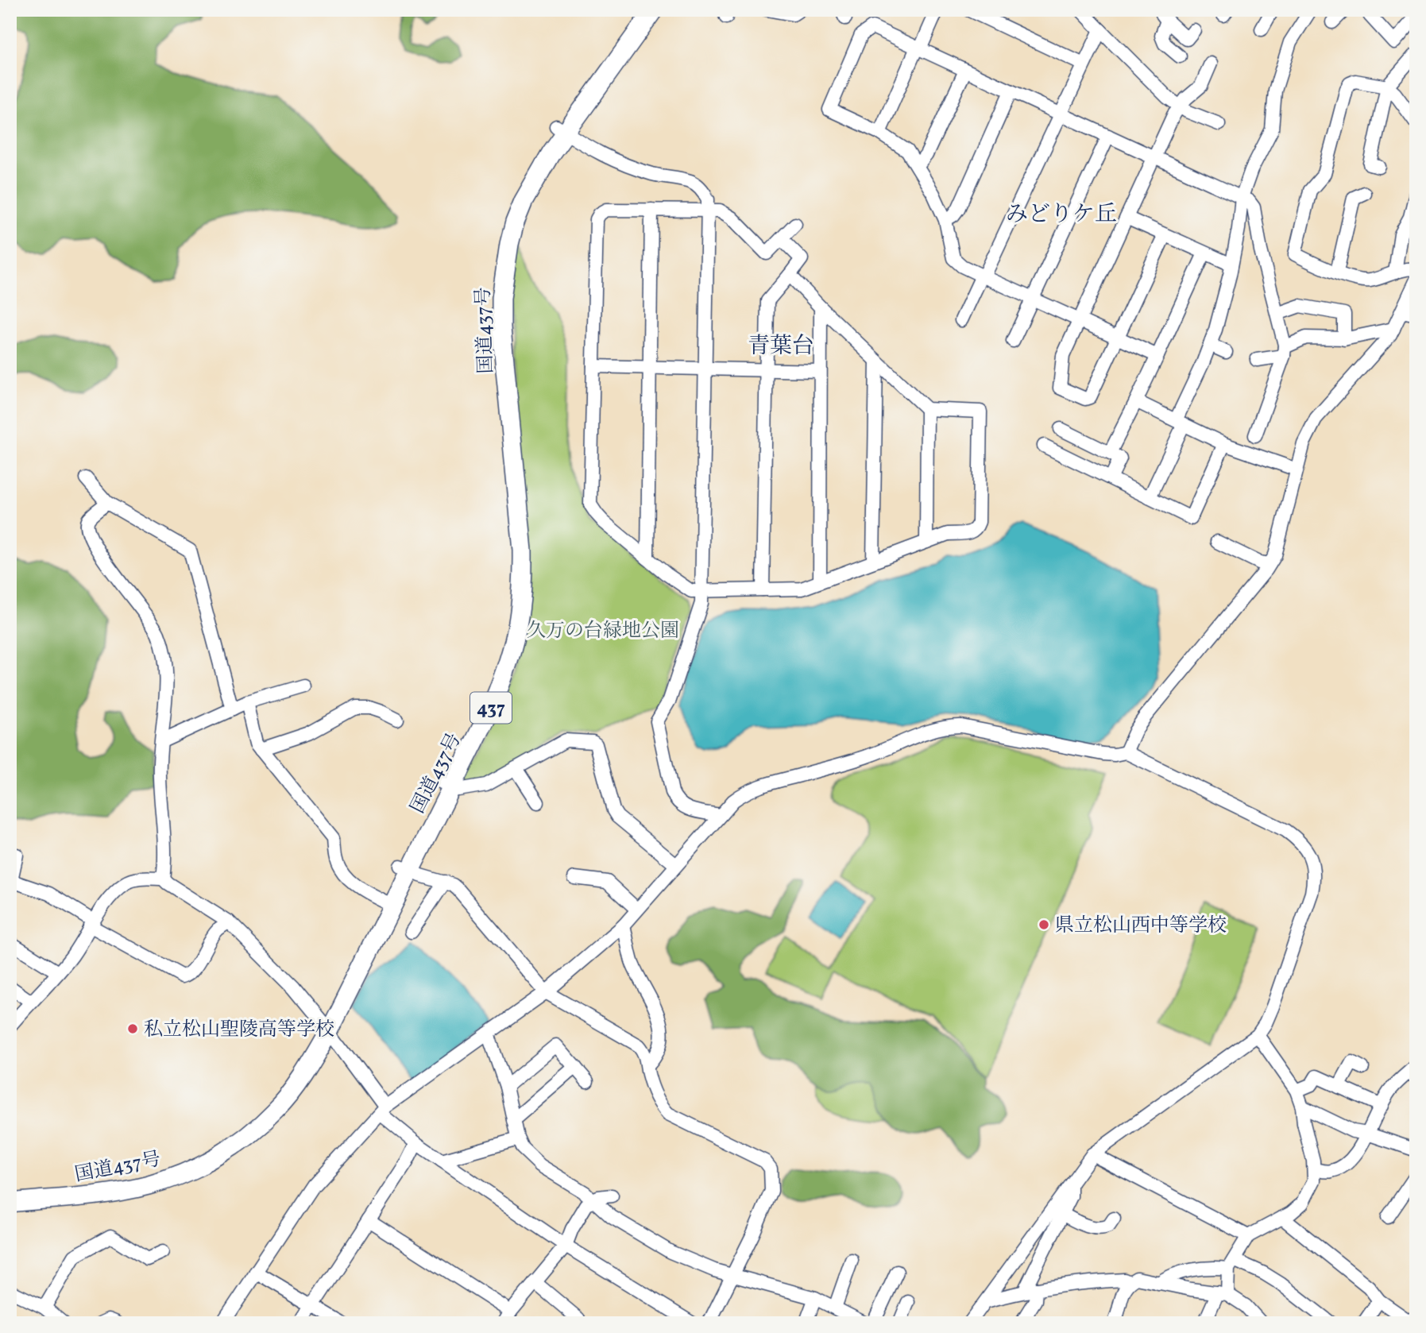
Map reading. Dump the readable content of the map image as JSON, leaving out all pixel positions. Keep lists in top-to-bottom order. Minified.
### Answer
{"streets":{"highway":["国道437号","437"]},"districts":["みどりケ丘","青葉台"],"parks":["久万の台緑地公園"],"places":["県立松山西中等学校","私立松山聖陵高等学校"]}
